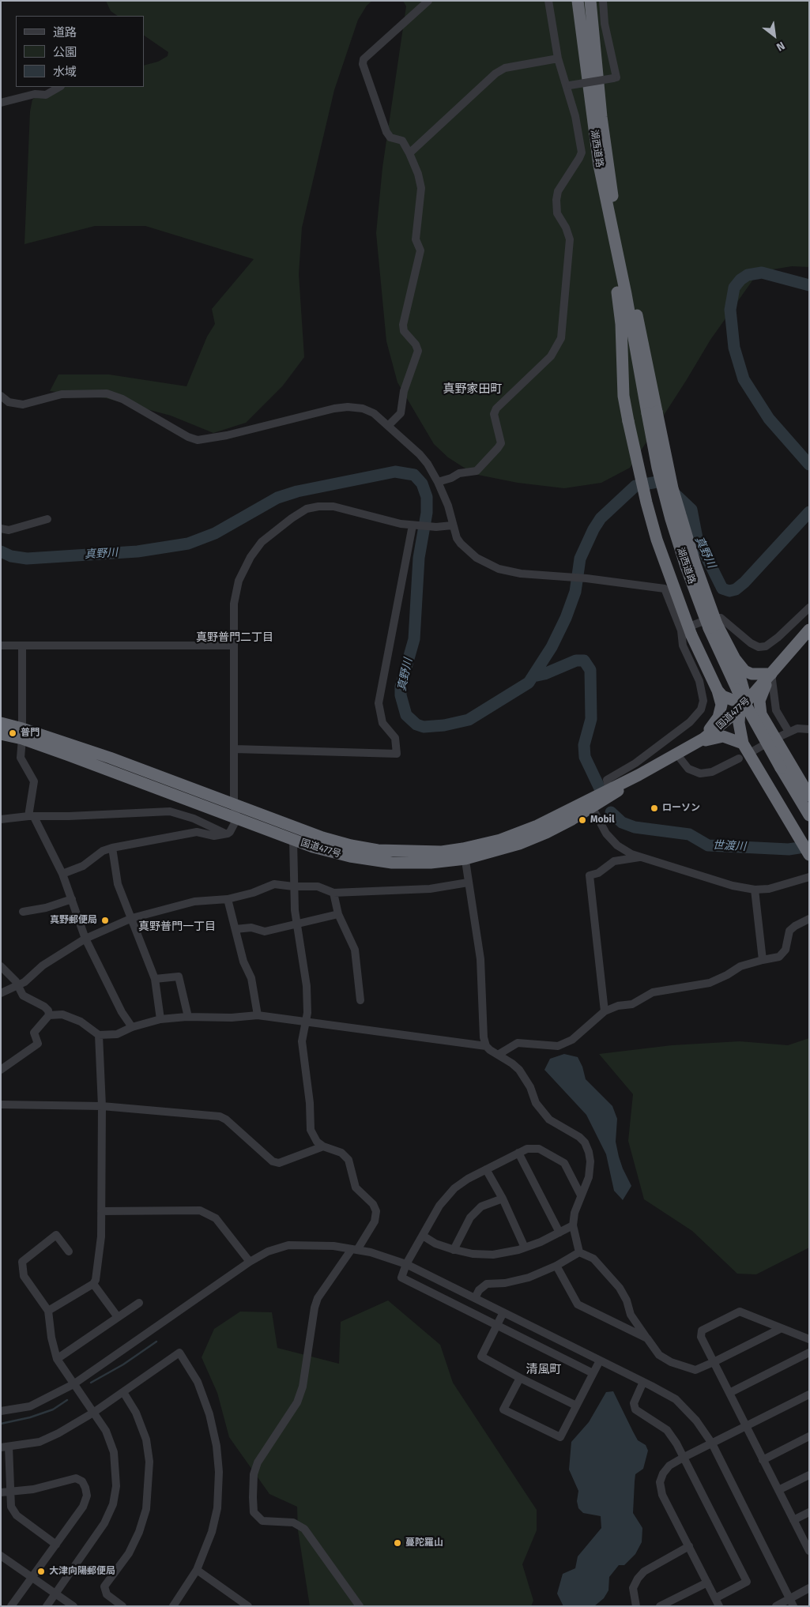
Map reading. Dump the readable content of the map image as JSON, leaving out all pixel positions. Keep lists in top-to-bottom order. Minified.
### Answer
{"streets":{"highway":["湖西道路","国道477号"]},"districts":["真野家田町","真野普門二丁目","真野普門一丁目","清風町"],"water":["真野川","世渡川"],"places":["普門","ローソン","Mobil","真野郵便局","蔓陀羅山","大津向陽郵便局"],"legend":["道路","公園","水域"],"north":"bottom right"}
